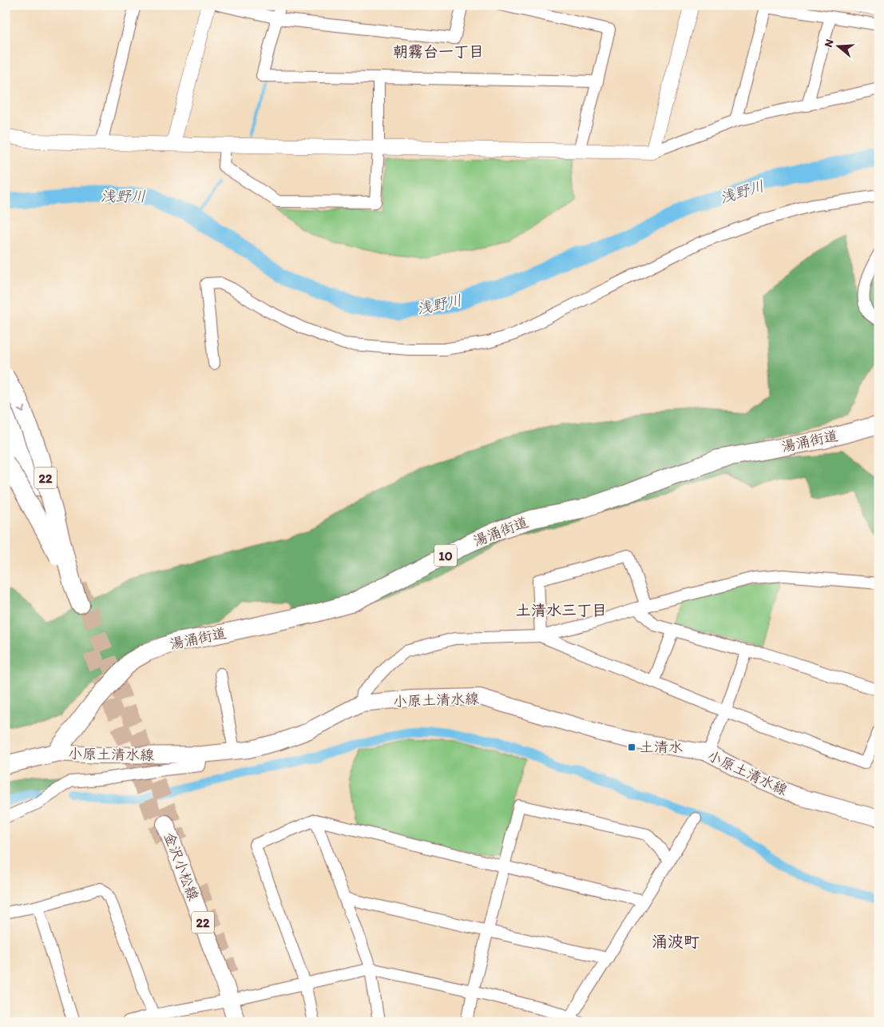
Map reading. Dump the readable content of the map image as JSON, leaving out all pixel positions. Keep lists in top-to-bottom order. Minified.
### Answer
{"streets":{"main road":["湯涌街道","22","10","小原土清水線","金沢小松線"]},"crossings":[["湯涌街道","小原土清水線"]],"districts":["朝霧台一丁目","土清水三丁目","涌波町"],"water":["浅野川"],"places":{"transit":["土清水"]},"north":"left"}
